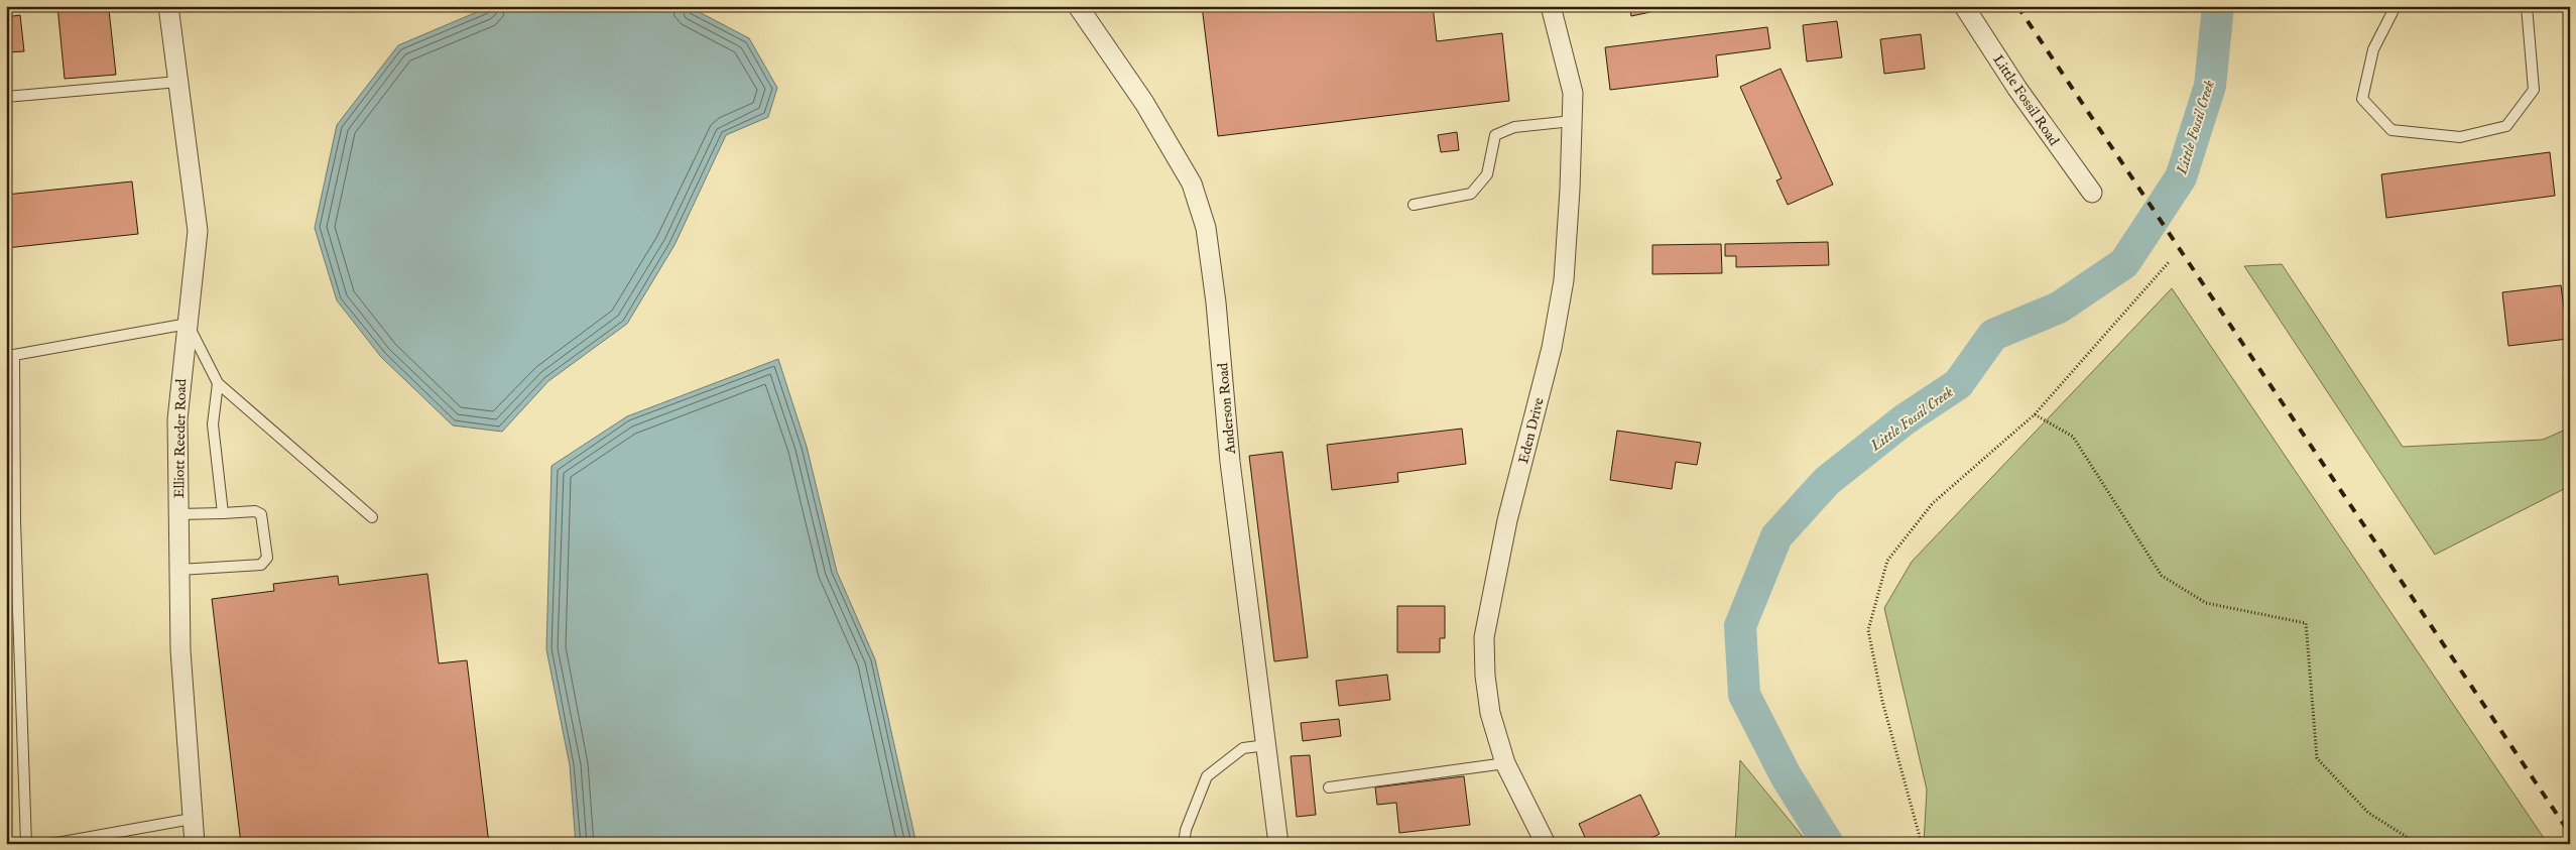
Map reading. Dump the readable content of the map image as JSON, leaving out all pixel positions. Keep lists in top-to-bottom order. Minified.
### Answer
{"streets":{"street":["Little Fossil Road","Anderson Road","Eden Drive","Elliott Reeder Road"]},"water":["Little Fossil Creek"]}
